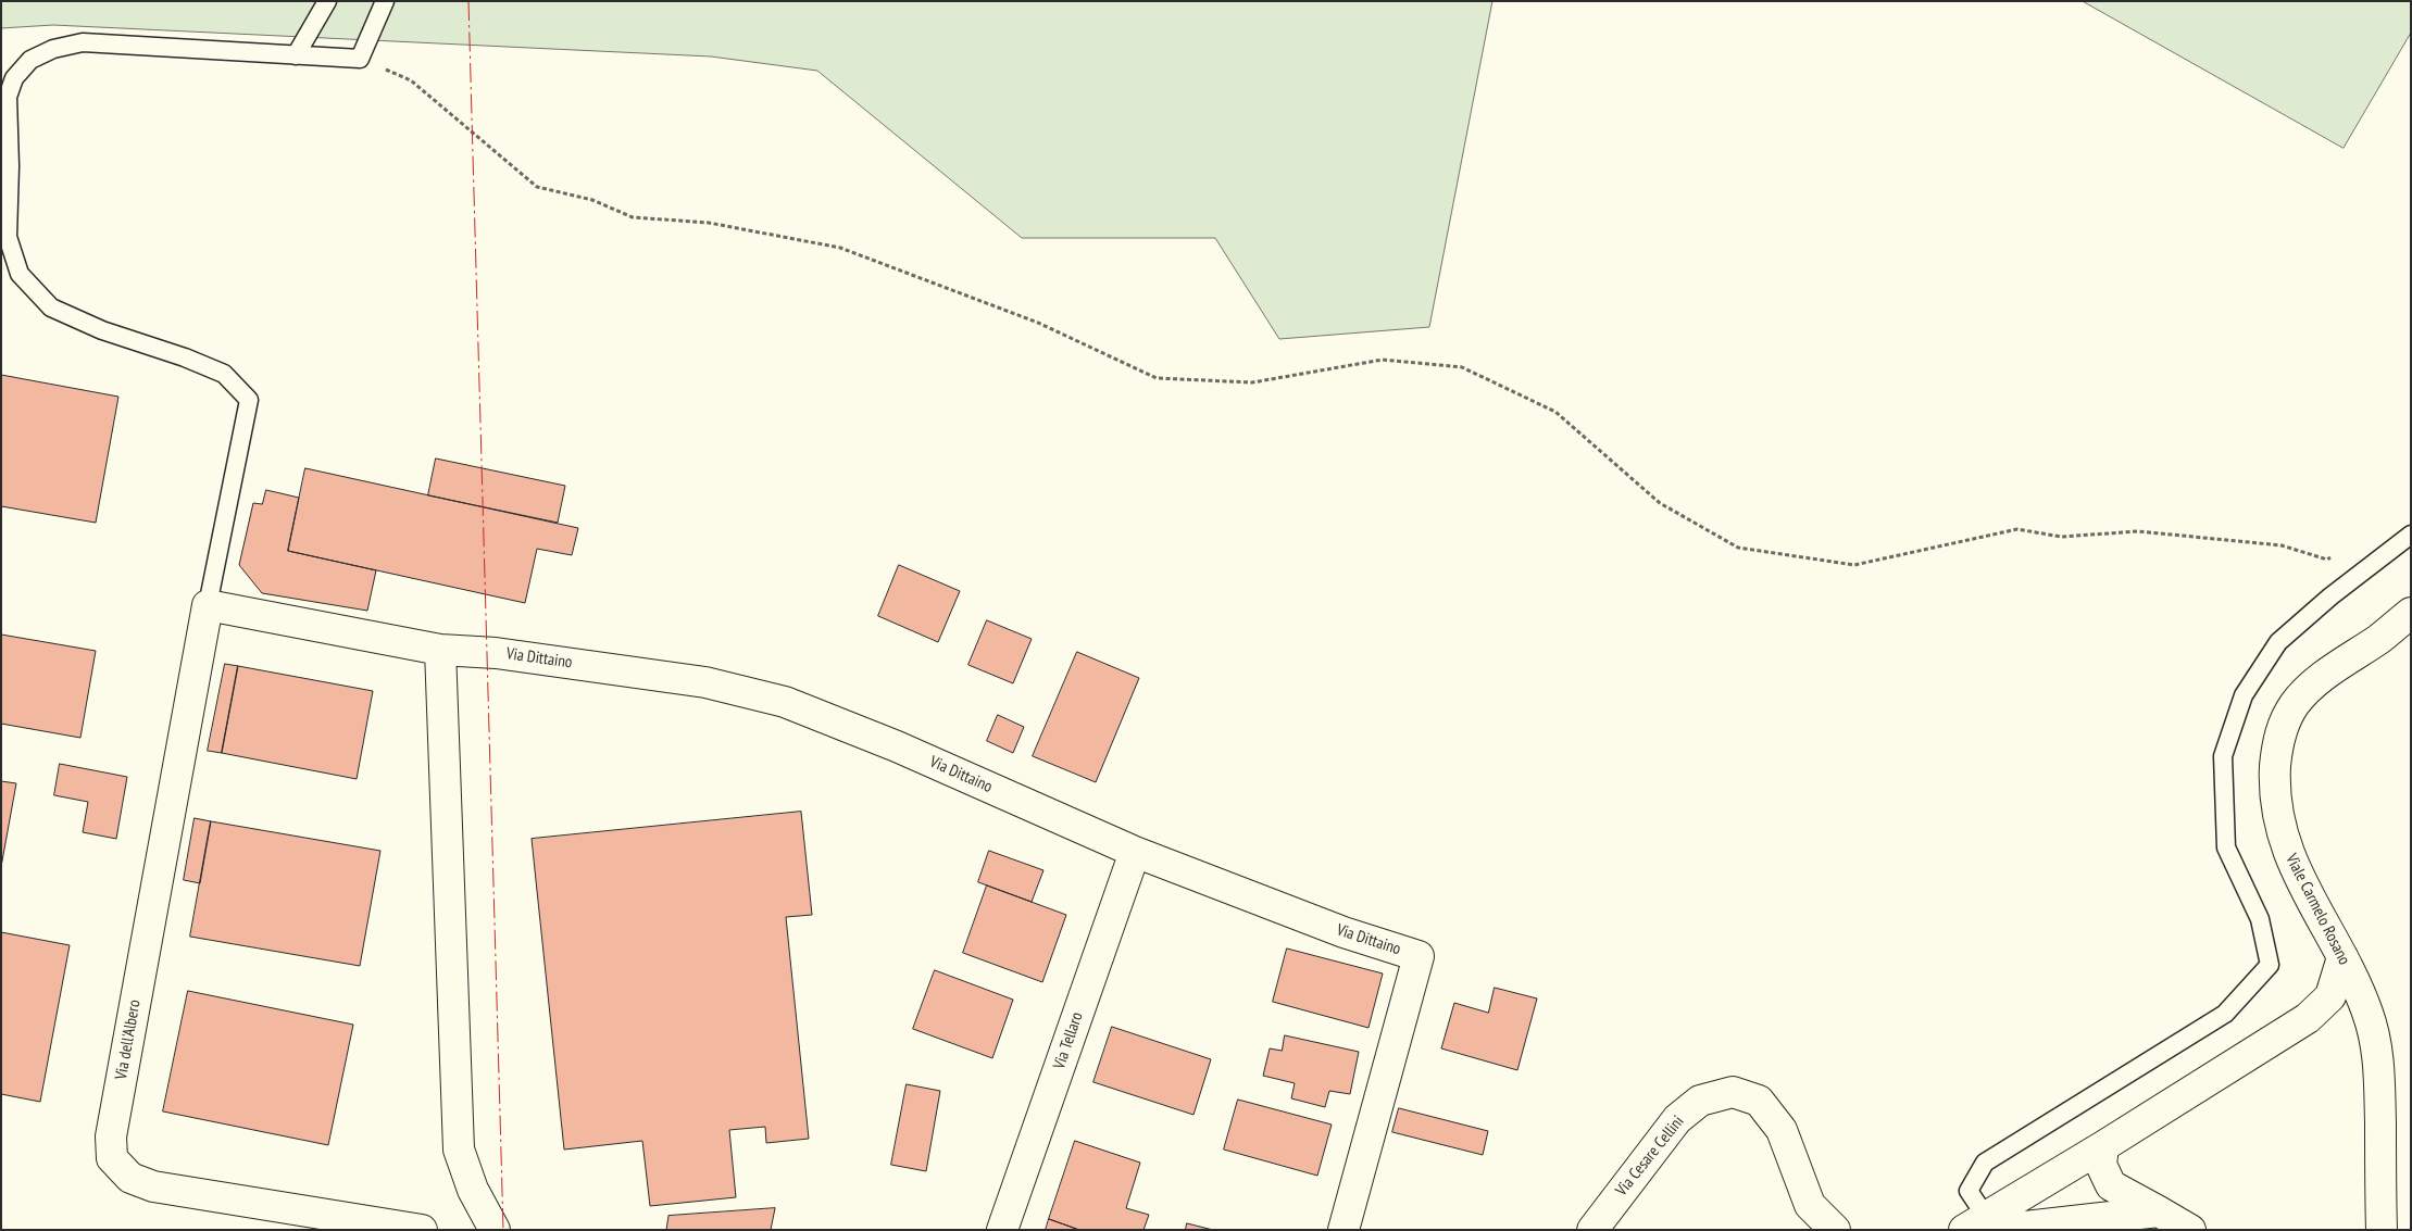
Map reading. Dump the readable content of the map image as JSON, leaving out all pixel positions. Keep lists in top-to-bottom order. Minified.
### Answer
{"streets":{"street":["Via Dittaino","Viale Carmelo Rosano","Via dell'Albero","Via Tellaro","Via Cesare Cellini"]},"crossings":[["Via Dittaino","Via dell'Albero"],["Via Dittaino","Via Tellaro"]]}
